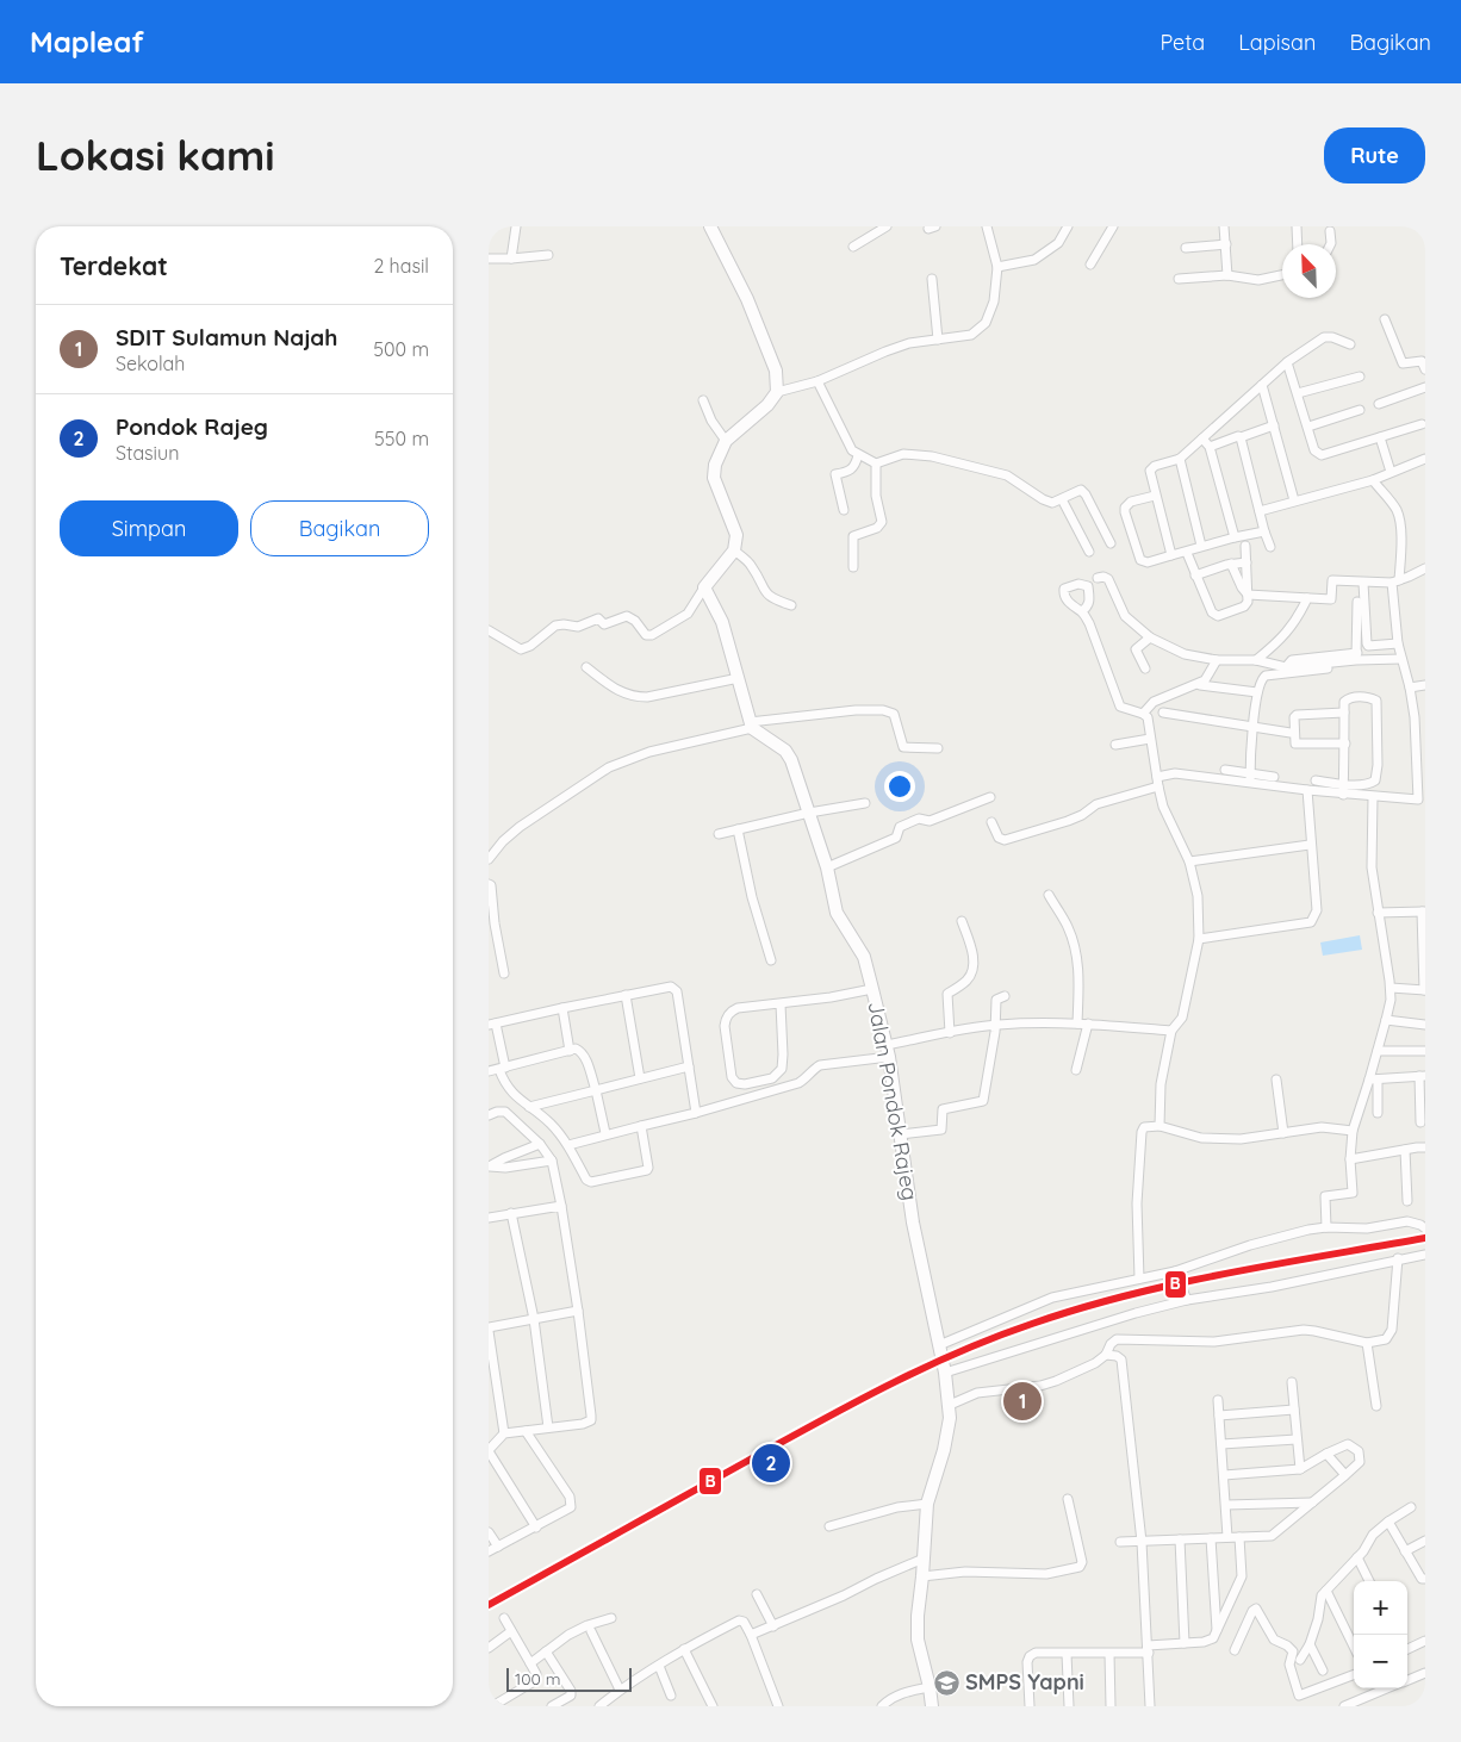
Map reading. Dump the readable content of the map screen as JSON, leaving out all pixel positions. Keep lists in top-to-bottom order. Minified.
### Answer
{"streets":{"main road":["Jalan Pondok Rajeg"]},"places":{"school or university":["SMPS Yapni"]},"lines":["transit line B"],"scale_bar":"100 m","north":"top left","page":{"header":"Mapleaf","nav":["Peta","Lapisan","Bagikan"],"buttons":["Rute",["Simpan","Bagikan"]],"title":"Lokasi kami","heading":["Terdekat","2 hasil"],"list":[{"mark":"1","name":"SDIT Sulamun Najah","note":"Sekolah","value":"500 m"},{"mark":"2","name":"Pondok Rajeg","note":"Stasiun","value":"550 m"}],"pins":["1","2"],"map_buttons":["+","−"],"scale":"100 m"}}
